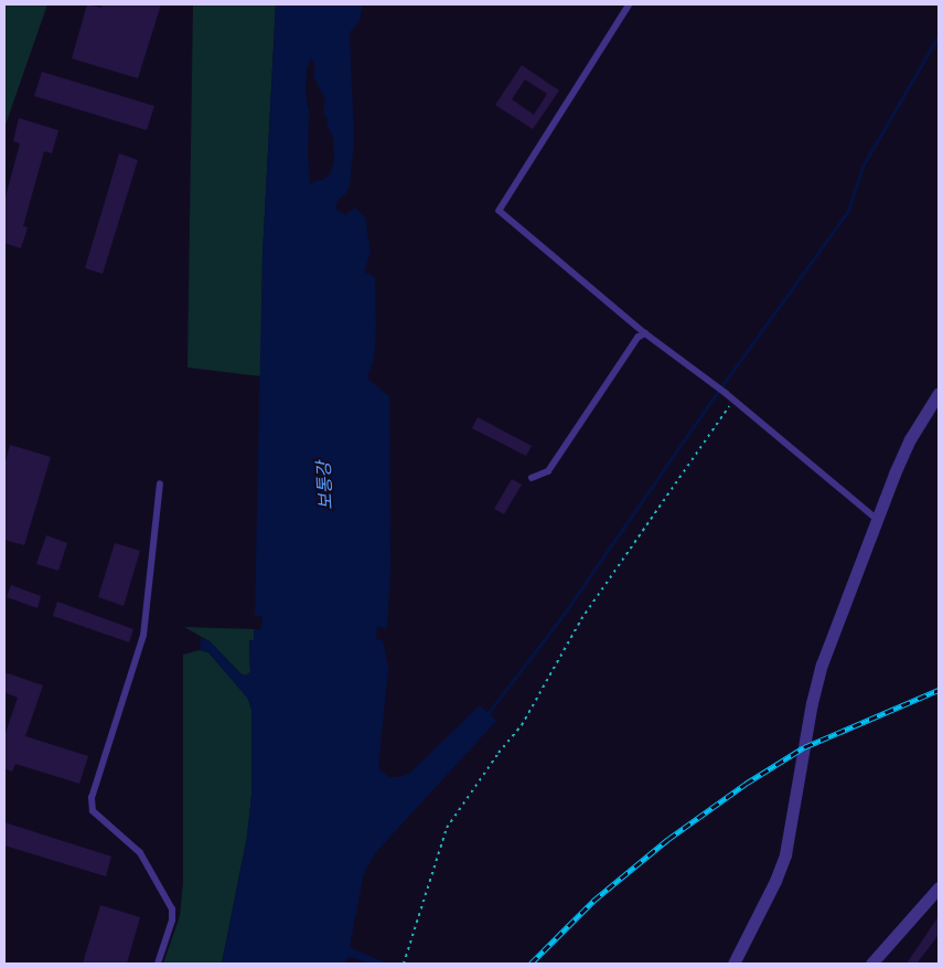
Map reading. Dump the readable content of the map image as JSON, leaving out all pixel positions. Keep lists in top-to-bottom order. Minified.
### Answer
{"water":["보통강"]}
